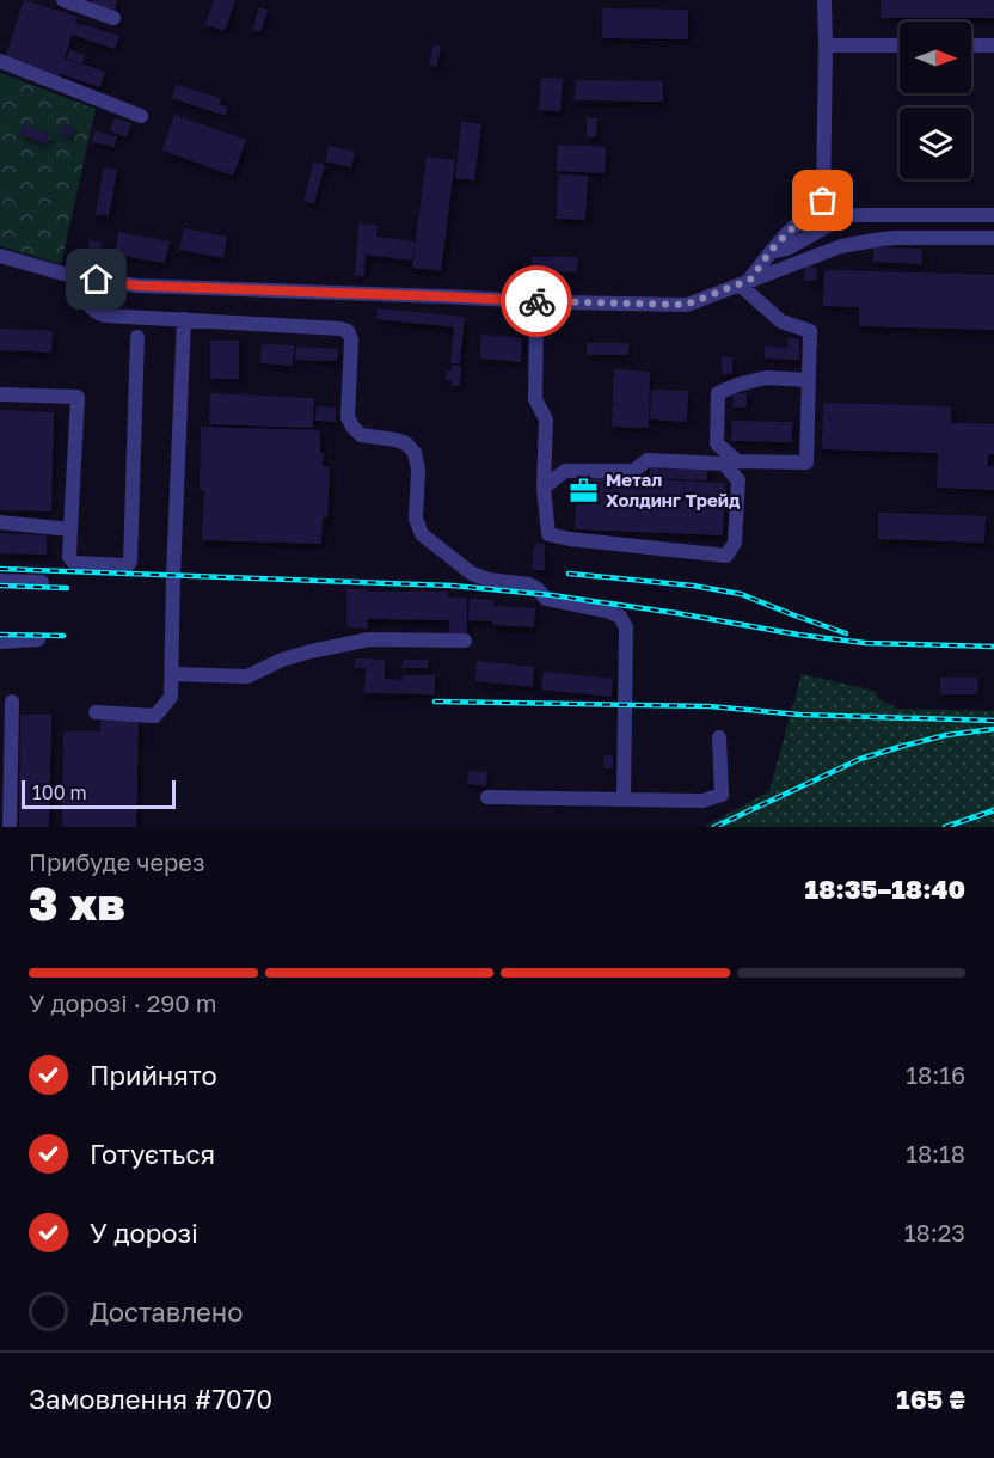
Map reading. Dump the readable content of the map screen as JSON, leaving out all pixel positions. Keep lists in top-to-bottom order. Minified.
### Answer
{"places":{"office":["Метал Холдинг Трейд"]},"scale_bar":"100 m","north":"right","page":{"scale":"100 m","heading":["3 хв","Прибуде через","18:35–18:40"],"panel":["Замовлення #7070","165 ₴"],"bar":"У дорозі · 290 m","list":[["Прийнято","18:16"],["Готується","18:18"],["У дорозі","18:23"],"Доставлено"]}}
